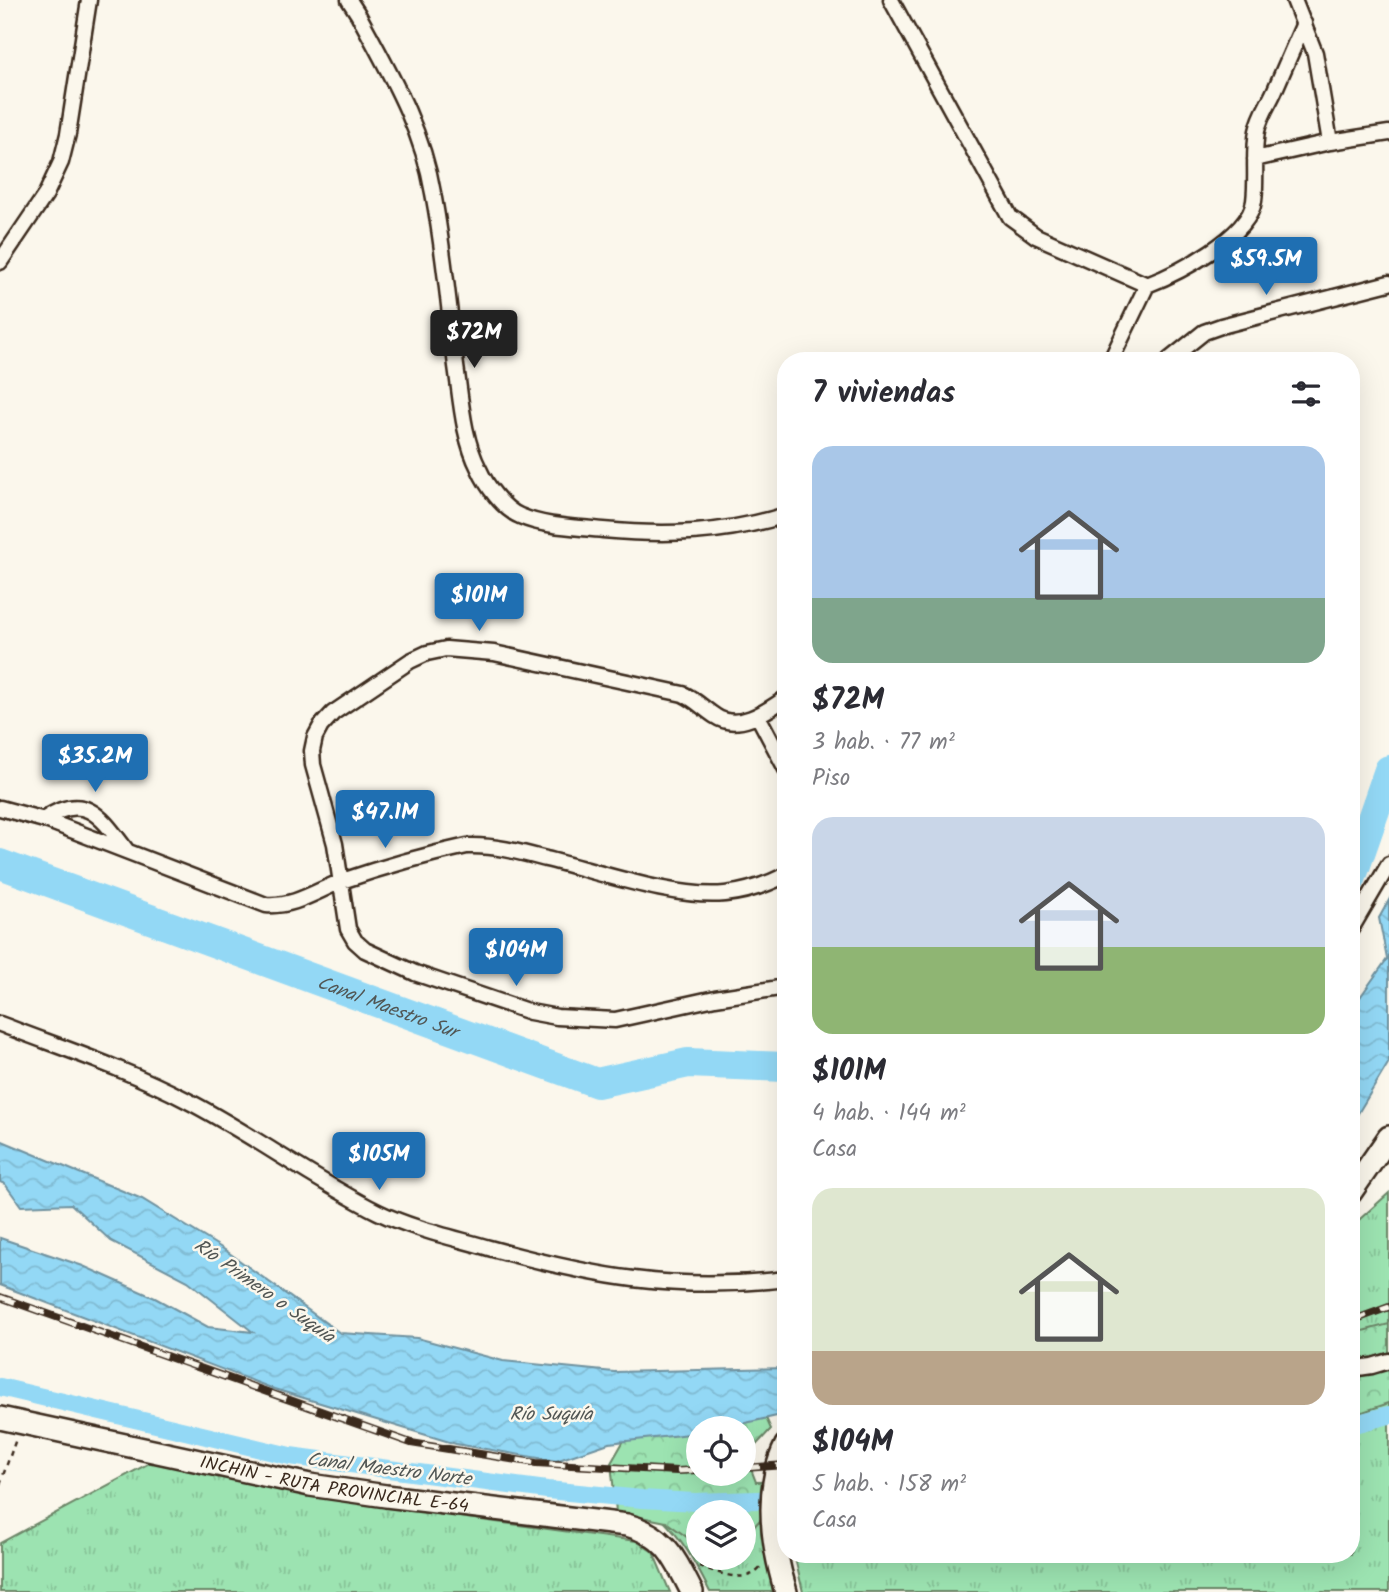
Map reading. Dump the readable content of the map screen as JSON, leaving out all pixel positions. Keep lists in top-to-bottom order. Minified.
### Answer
{"streets":{"main road":["INCHÍN - RUTA PROVINCIAL E-64"]},"water":["Canal Maestro Sur","Río Primero o Suquía","Río Suquía","Canal Maestro Norte"],"page":{"price":["$59.5M","$72M","$101M","$35.2M","$47.1M","$104M","$105M"],"heading":"7 viviendas","list":[{"name":"$72M","note":"3 hab. · 77 m² · Piso"},{"name":"$101M","note":"4 hab. · 144 m² · Casa"},{"name":"$104M","note":"5 hab. · 158 m² · Casa"}]}}
